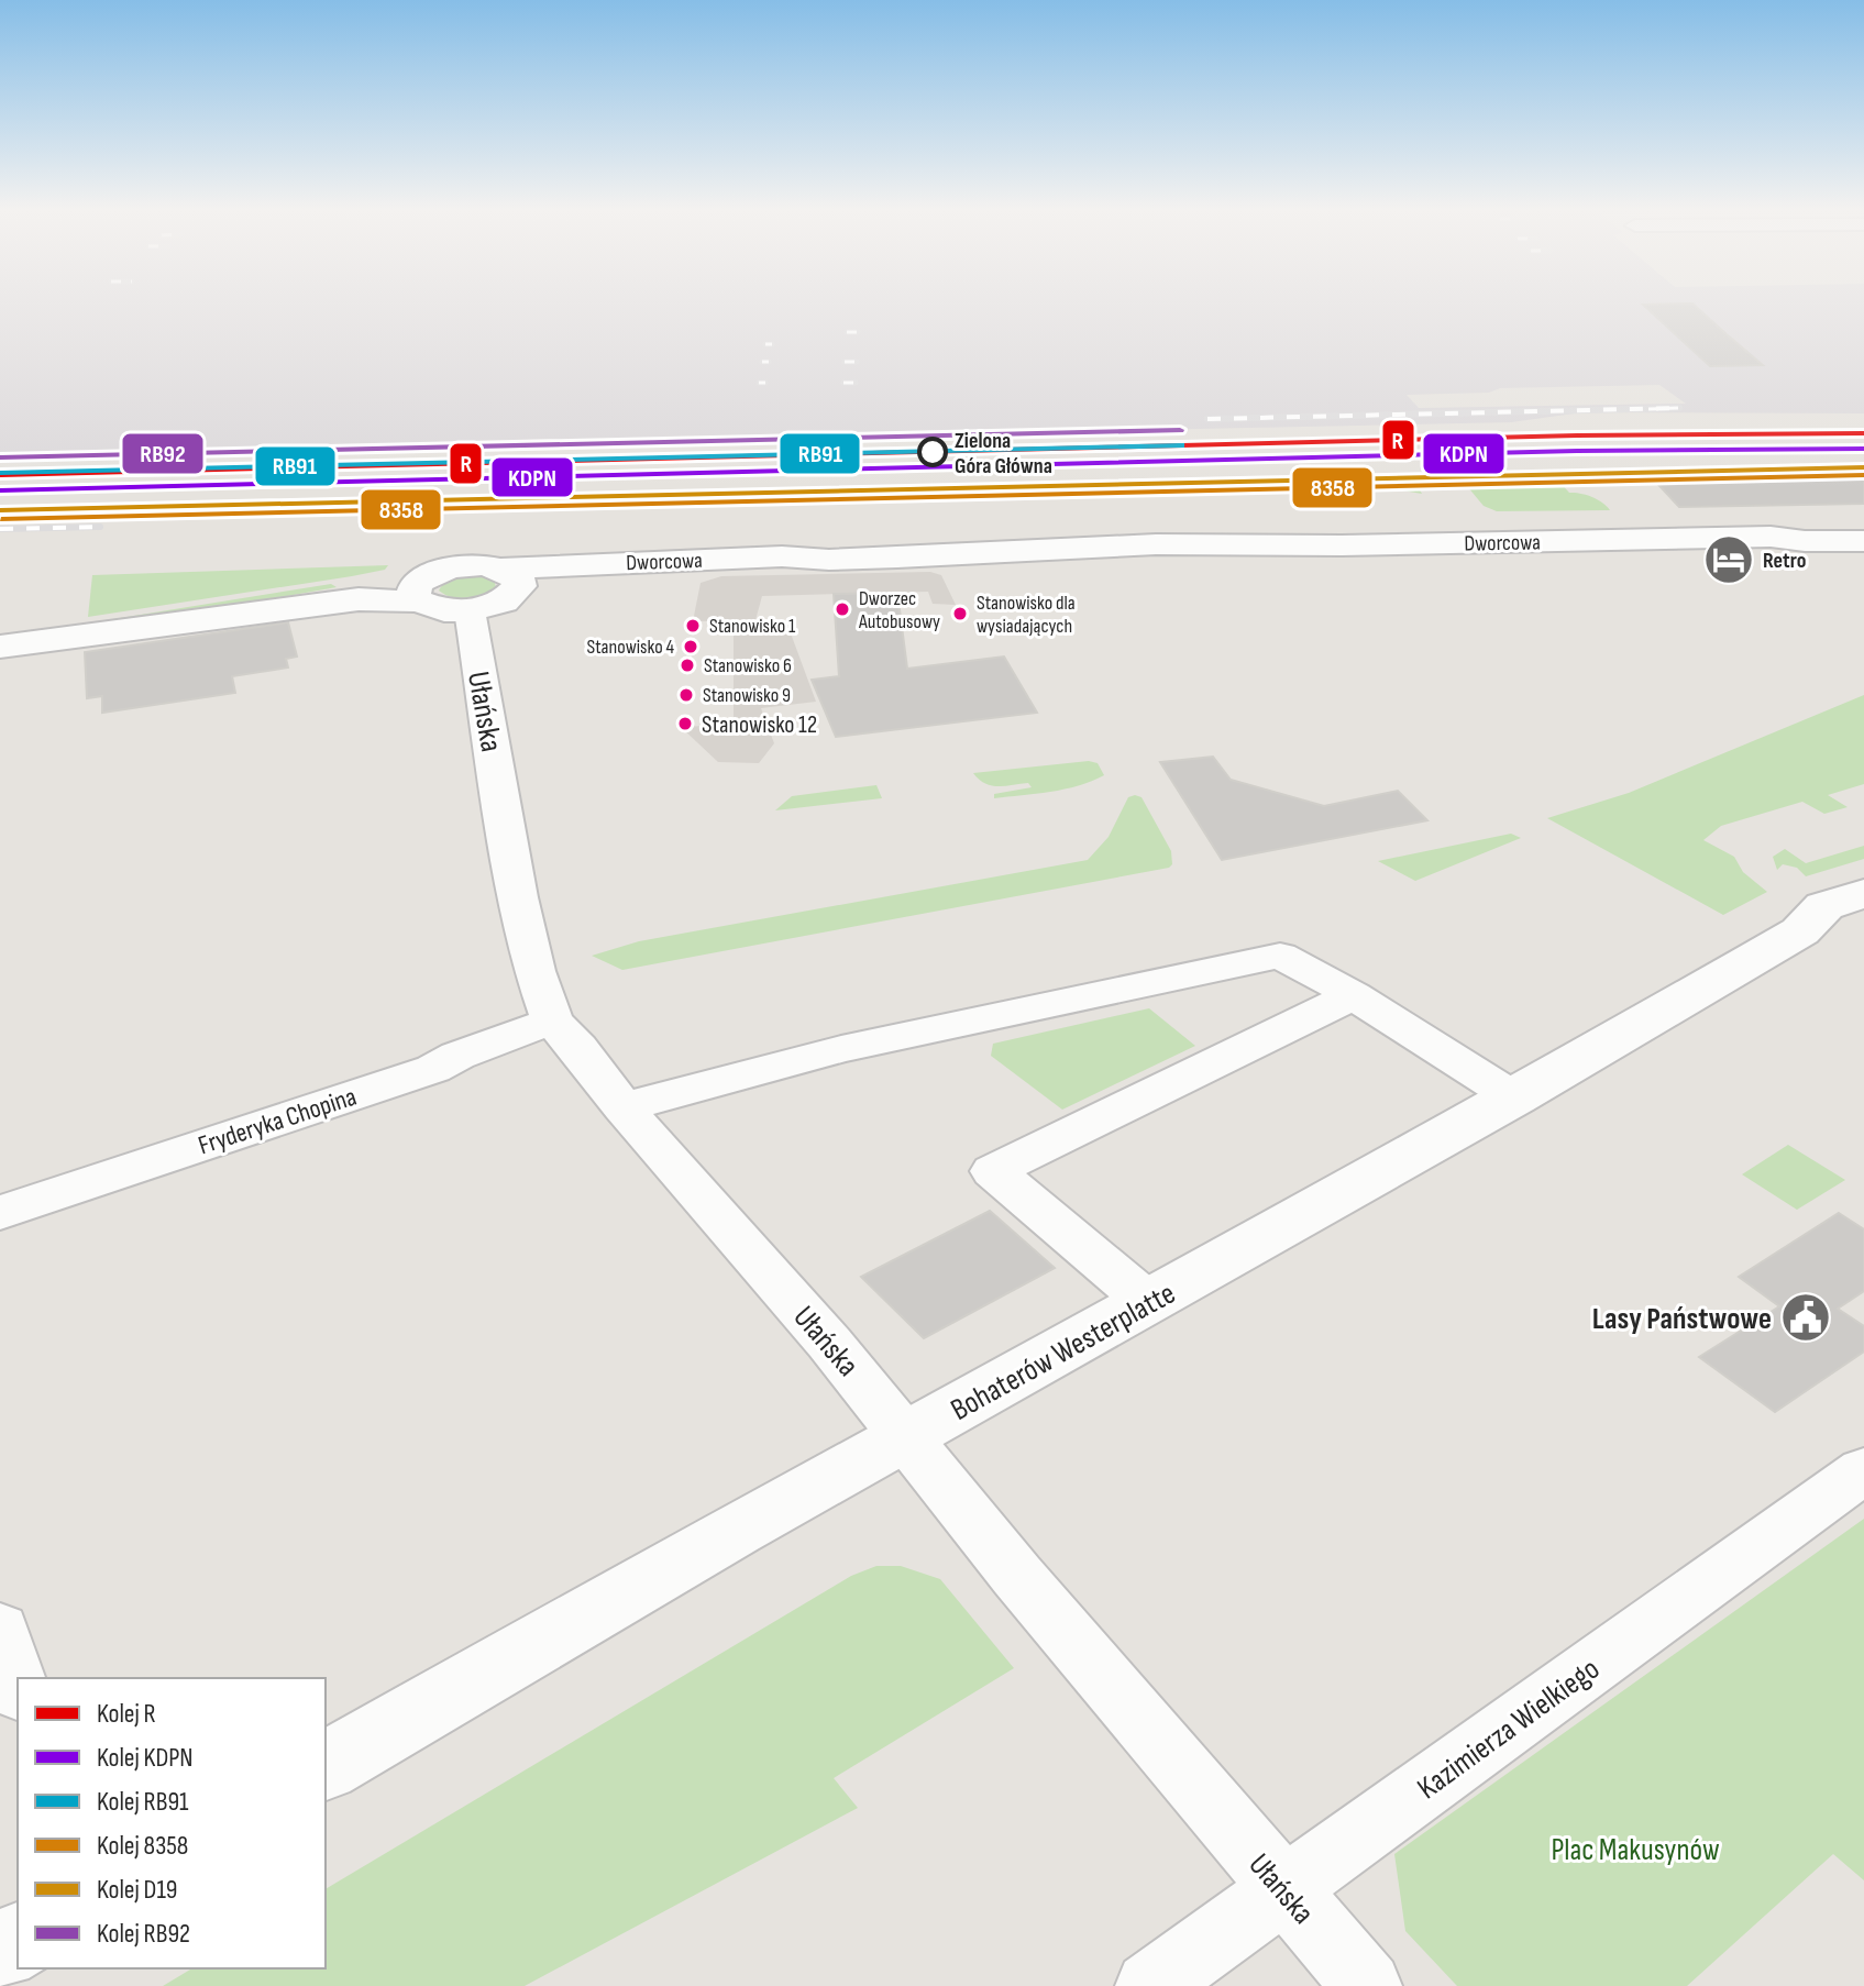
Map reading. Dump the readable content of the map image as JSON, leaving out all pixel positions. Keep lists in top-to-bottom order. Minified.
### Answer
{"streets":{"street":["Dworcowa","Ułańska","Fryderyka Chopina","Bohaterów Westerplatte","Kazimierza Wielkiego"]},"crossings":[["Ułańska","Fryderyka Chopina"],["Ułańska","Bohaterów Westerplatte"],["Ułańska","Kazimierza Wielkiego"]],"parks":["Plac Makusynów"],"places":{"other":["Zielona Góra Główna","Dworzec Autobusowy","Stanowisko dla wysiadających","Stanowisko 1","Stanowisko 4","Stanowisko 6","Stanowisko 9","Stanowisko 12"],"hotel":["Retro"],"public building":["Lasy Państwowe"]},"lines":["rail line RB92","rail line R","rail line RB91","rail line KDPN","rail line D19","rail line 8358"],"legend":["Kolej R","Kolej KDPN","Kolej RB91","Kolej 8358","Kolej D19","Kolej RB92"]}
